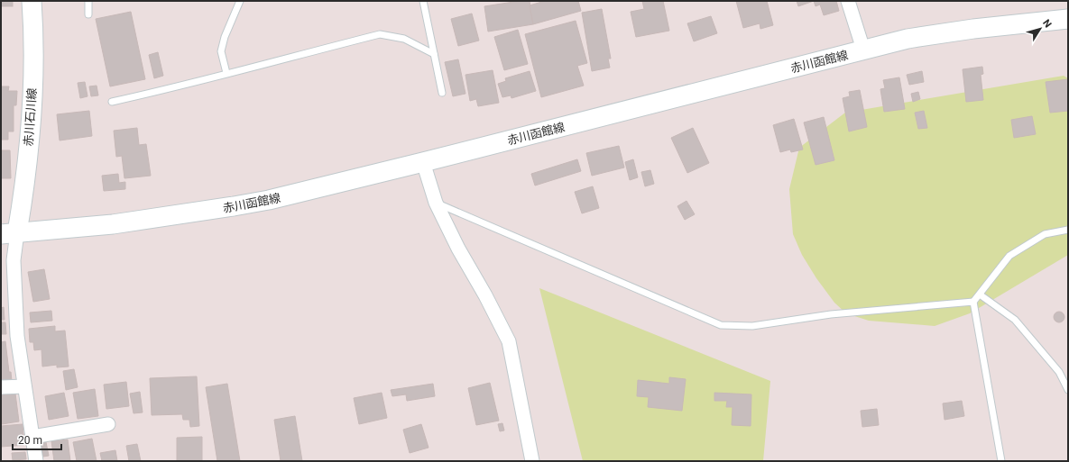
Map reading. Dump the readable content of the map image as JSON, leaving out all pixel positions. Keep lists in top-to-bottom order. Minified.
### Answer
{"streets":{"main road":["赤川函館線","赤川石川線"]},"crossings":[["赤川函館線","赤川石川線"]],"scale_bar":"20 m","north":"top right"}
